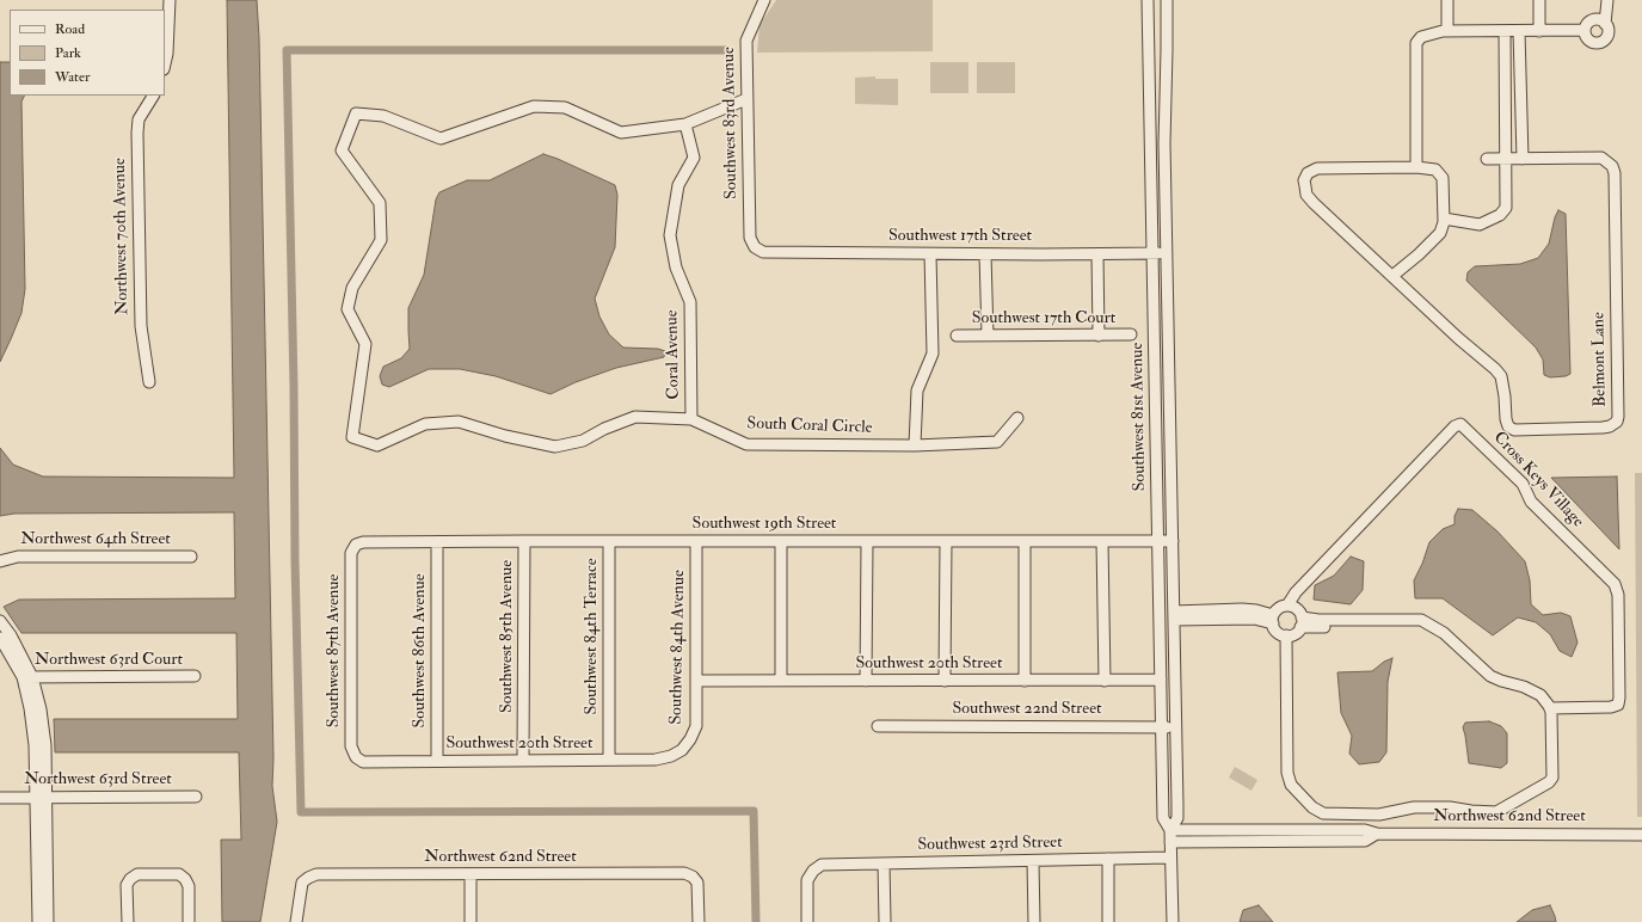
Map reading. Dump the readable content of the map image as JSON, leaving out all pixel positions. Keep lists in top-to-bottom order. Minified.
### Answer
{"streets":{"street":["Southwest 83rd Avenue","Northwest 70th Avenue","Southwest 17th Street","Southwest 17th Court","Coral Avenue","Belmont Lane","Southwest 81st Avenue","South Coral Circle","Cross Keys Village","Southwest 19th Street","Northwest 64th Street","Southwest 85th Avenue","Southwest 84th Terrace","Southwest 84th Avenue","Southwest 87th Avenue","Southwest 86th Avenue","Northwest 63rd Court","Southwest 20th Street","Southwest 22nd Street","Northwest 63rd Street","Northwest 62nd Street","Southwest 23rd Street"]},"crossings":[["Southwest 83rd Avenue","Southwest 17th Street"],["Southwest 17th Street","Southwest 81st Avenue"],["Coral Avenue","South Coral Circle"],["Southwest 81st Avenue","Southwest 19th Street"],["Southwest 81st Avenue","Southwest 20th Street"],["Southwest 81st Avenue","Southwest 22nd Street"],["Southwest 81st Avenue","Northwest 62nd Street"],["Southwest 81st Avenue","Southwest 23rd Street"],["Southwest 19th Street","Southwest 85th Avenue"],["Southwest 19th Street","Southwest 84th Terrace"],["Southwest 19th Street","Southwest 84th Avenue"],["Southwest 19th Street","Southwest 87th Avenue"],["Southwest 19th Street","Southwest 86th Avenue"],["Southwest 85th Avenue","Southwest 20th Street"],["Southwest 84th Terrace","Southwest 20th Street"],["Southwest 84th Avenue","Southwest 20th Street"],["Southwest 87th Avenue","Southwest 20th Street"],["Southwest 86th Avenue","Southwest 20th Street"]],"legend":["Road","Park","Water"]}
